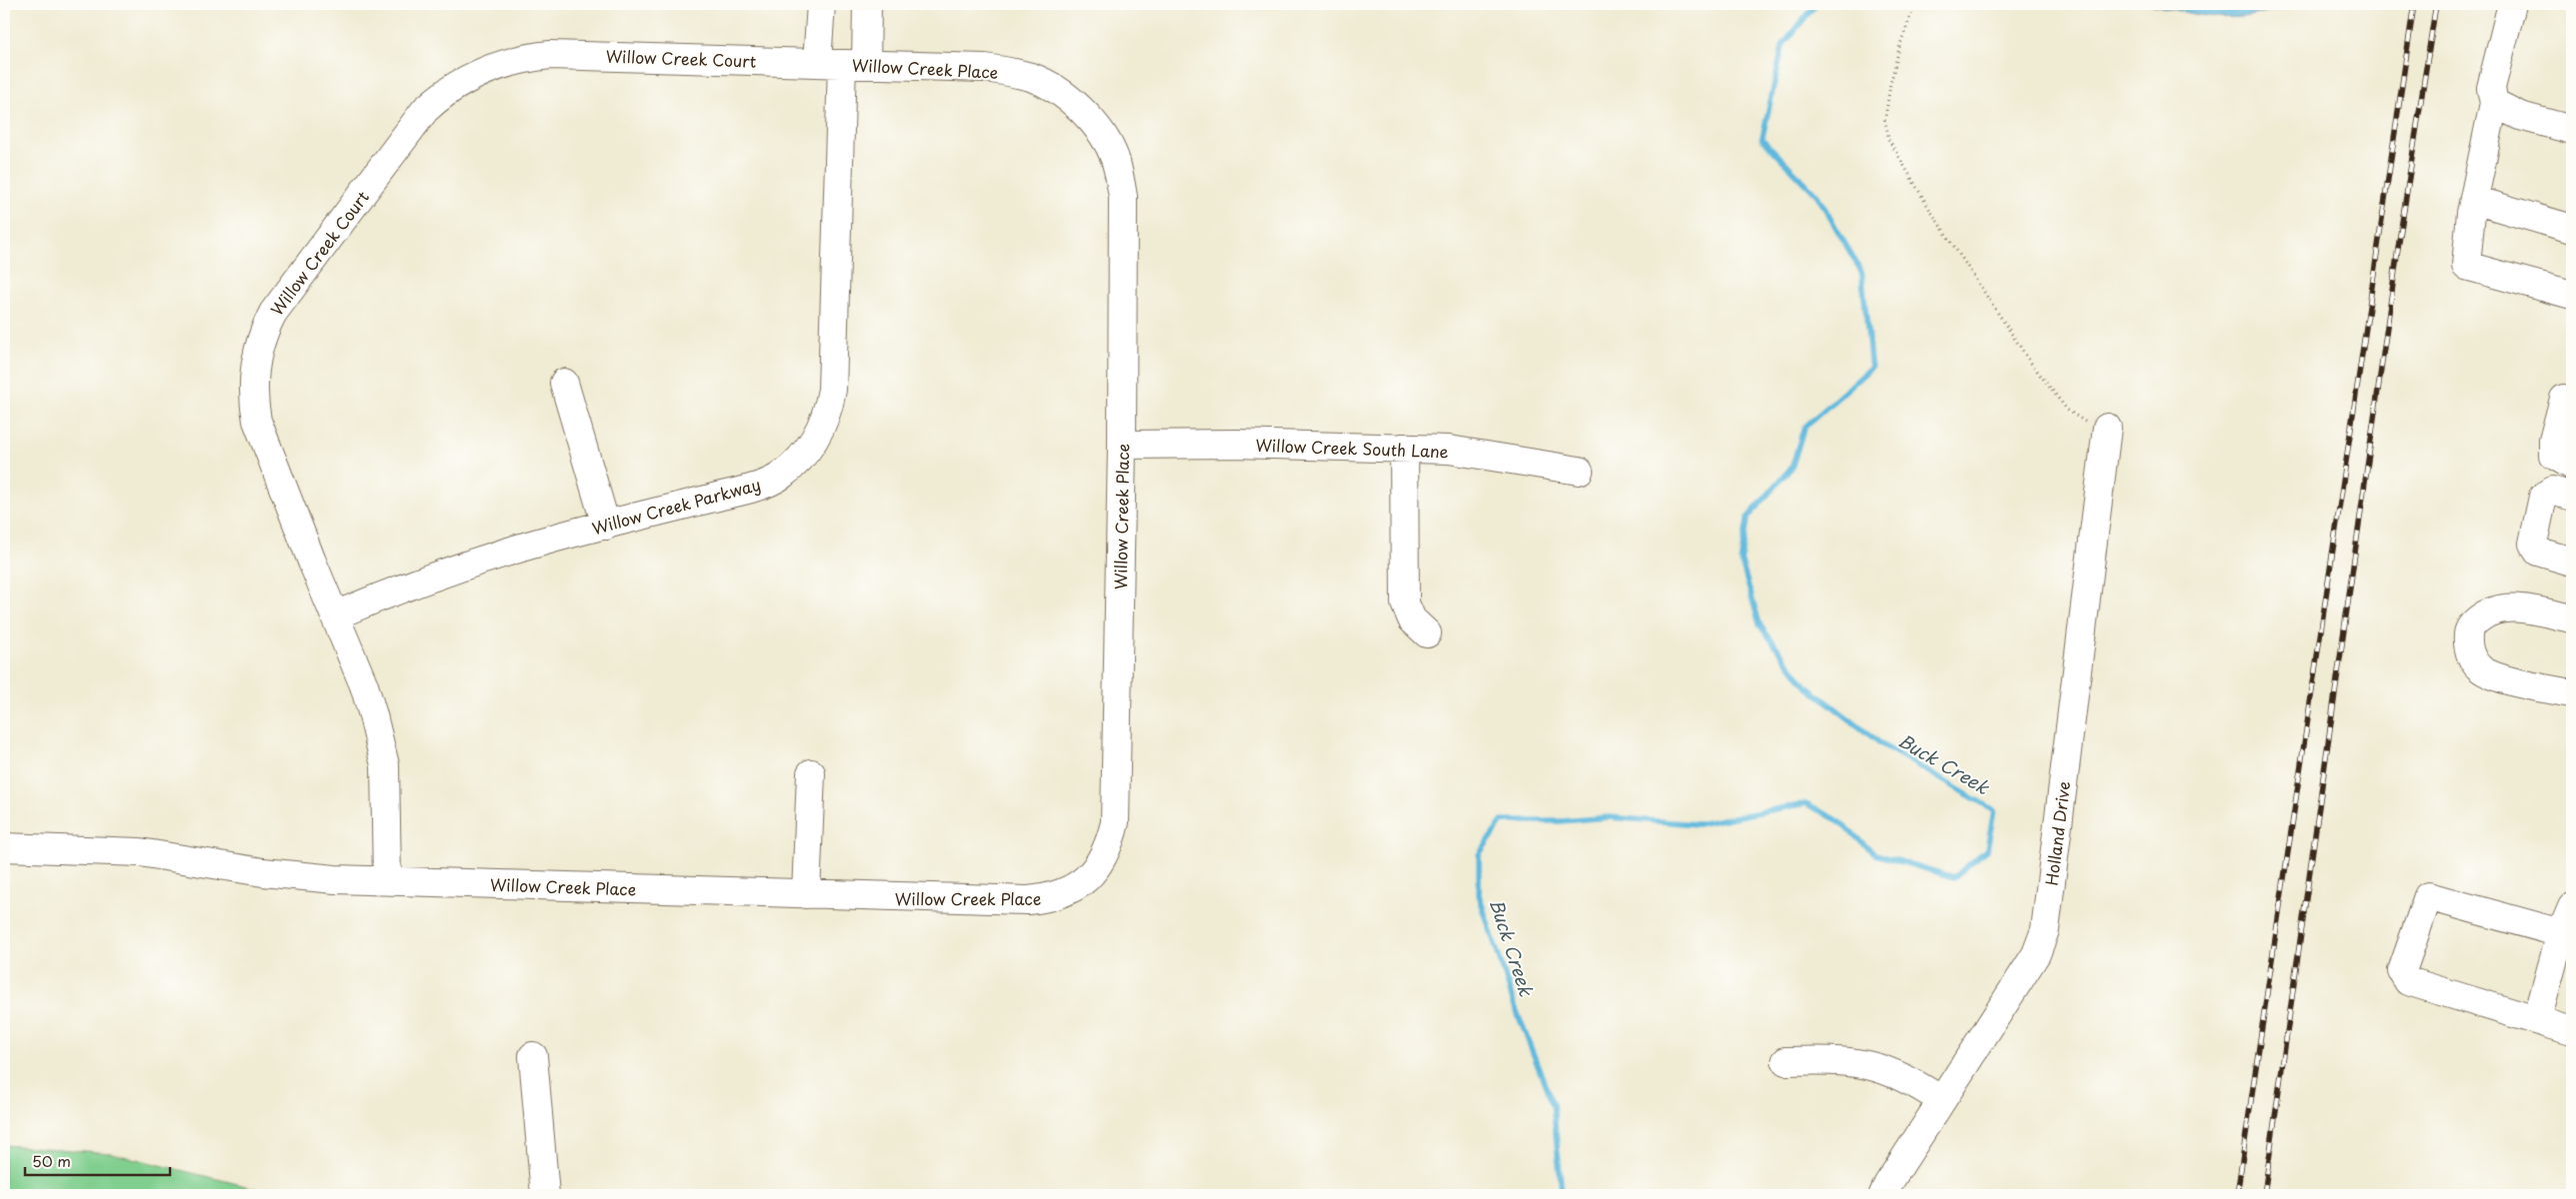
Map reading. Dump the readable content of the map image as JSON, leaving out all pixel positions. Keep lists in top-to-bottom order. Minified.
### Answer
{"streets":{"street":["Willow Creek Court","Willow Creek Place","Willow Creek South Lane","Willow Creek Parkway","Holland Drive"]},"crossings":[["Willow Creek Court","Willow Creek Place"],["Willow Creek Court","Willow Creek Parkway"],["Willow Creek Place","Willow Creek South Lane"],["Willow Creek Place","Willow Creek Parkway"]],"water":["Buck Creek"],"scale_bar":"50 m"}
